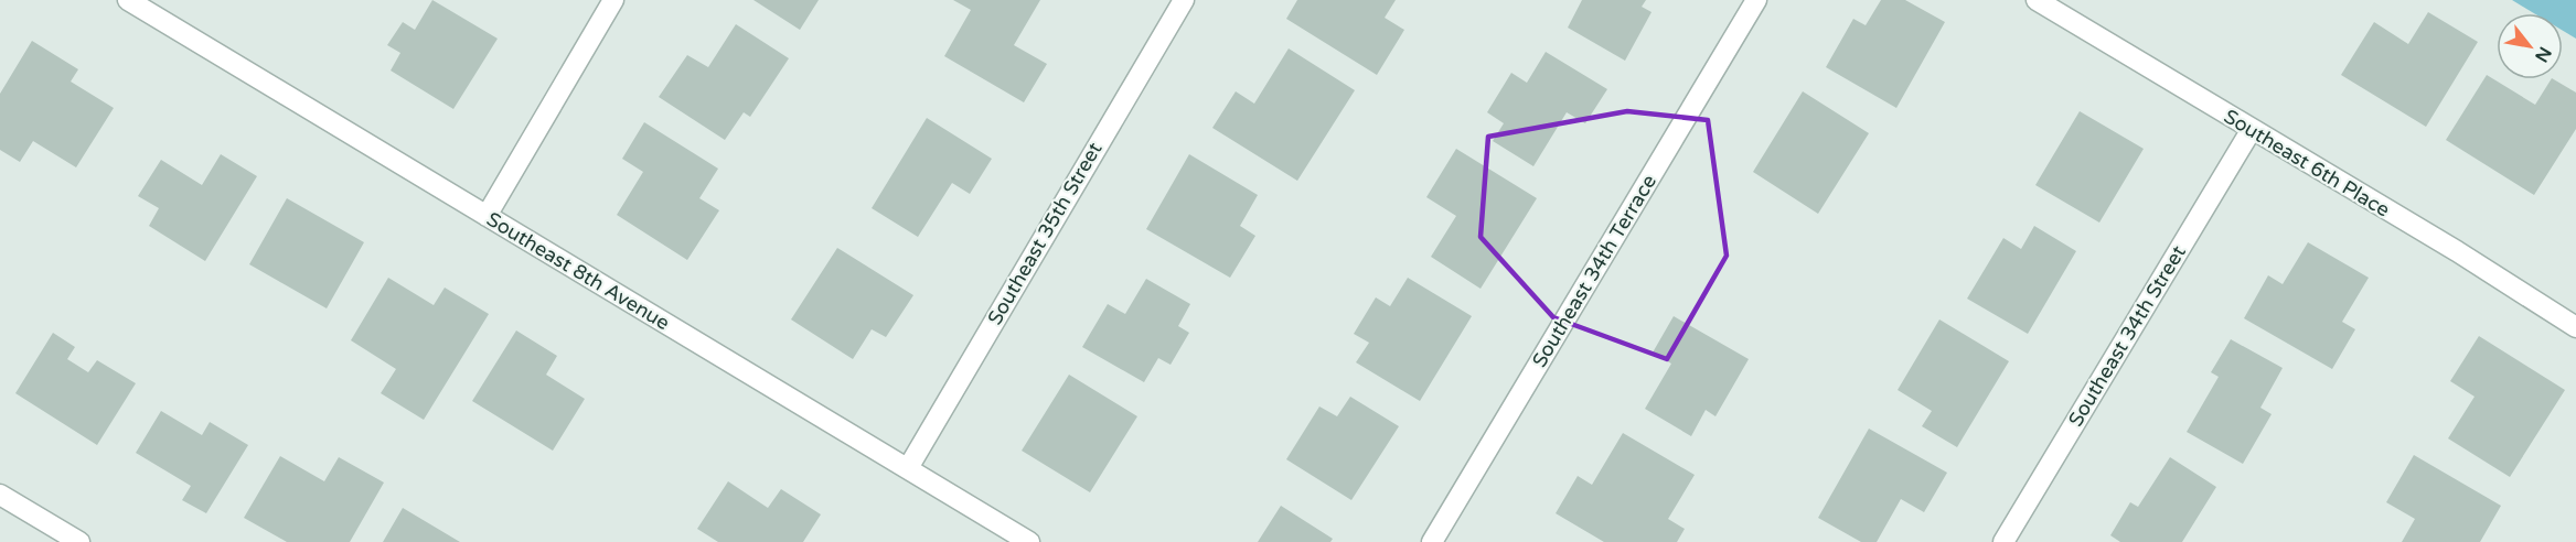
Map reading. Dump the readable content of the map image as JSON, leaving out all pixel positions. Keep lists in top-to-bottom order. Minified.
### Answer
{"streets":{"street":["Southeast 6th Place","Southeast 35th Street","Southeast 8th Avenue","Southeast 34th Terrace","Southeast 34th Street"]},"crossings":[["Southeast 6th Place","Southeast 34th Street"],["Southeast 35th Street","Southeast 8th Avenue"]],"north":"bottom right"}
